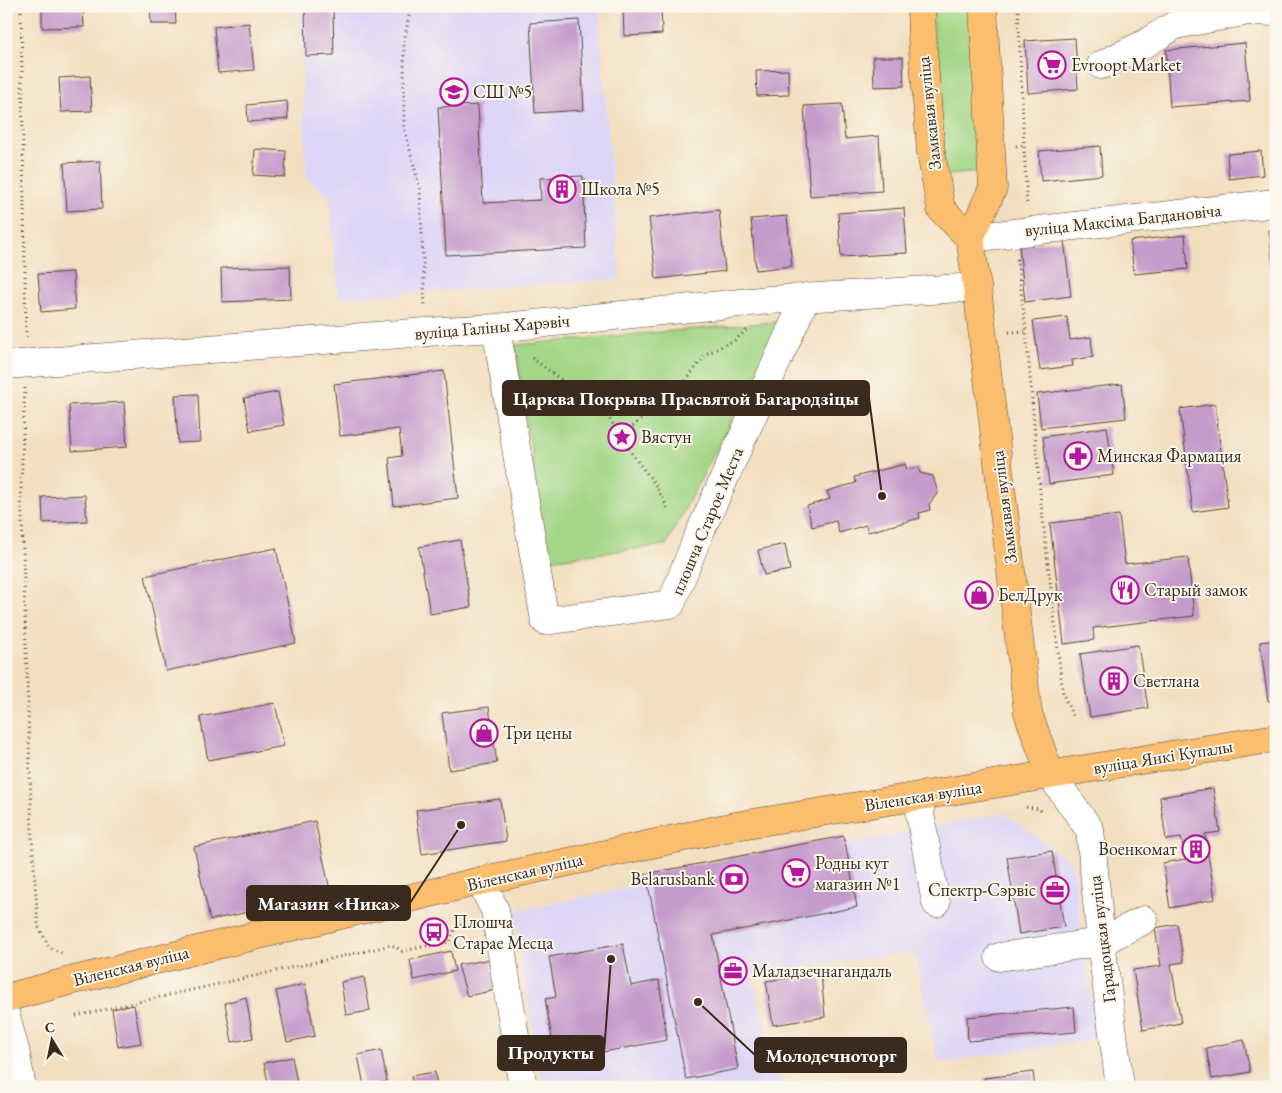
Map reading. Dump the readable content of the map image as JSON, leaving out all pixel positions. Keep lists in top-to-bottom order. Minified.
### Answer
{"streets":{"main road":["Замкавая вуліца","вуліца Янкі Купалы","Віленская вуліца"],"street":["вуліца Максіма Багдановіча","вуліца Галіны Харэвіч","плошча Старое Места","Гарадоцкая вуліца"]},"crossings":[["Замкавая вуліца","вуліца Максіма Багдановіча"],["Замкавая вуліца","вуліца Галіны Харэвіч"],["Замкавая вуліца","вуліца Янкі Купалы"],["Замкавая вуліца","Віленская вуліца"],["Замкавая вуліца","Гарадоцкая вуліца"],["вуліца Галіны Харэвіч","плошча Старое Места"],["вуліца Янкі Купалы","Віленская вуліца"],["вуліца Янкі Купалы","Гарадоцкая вуліца"],["Віленская вуліца","Гарадоцкая вуліца"]],"places":{"supermarket":["Evroopt Market","Родны кут магазин №1"],"school or university":["СШ №5"],"building":["Школа №5","Светлана","Военкомат"],"place":["Вястун"],"pharmacy":["Минская Фармация"],"other":["Царква Покрыва Прасвятой Багародзіцы","Магазин «Ника»","Продукты","Молодечноторг"],"restaurant":["Старый замок"],"shop":["БелДрук","Три цены"],"bank":["Belarusbank"],"office":["Спектр-Сэрвіс","Маладзечнагандаль"],"bus stop":["Плошча Старае Месца"]},"north":"top"}
